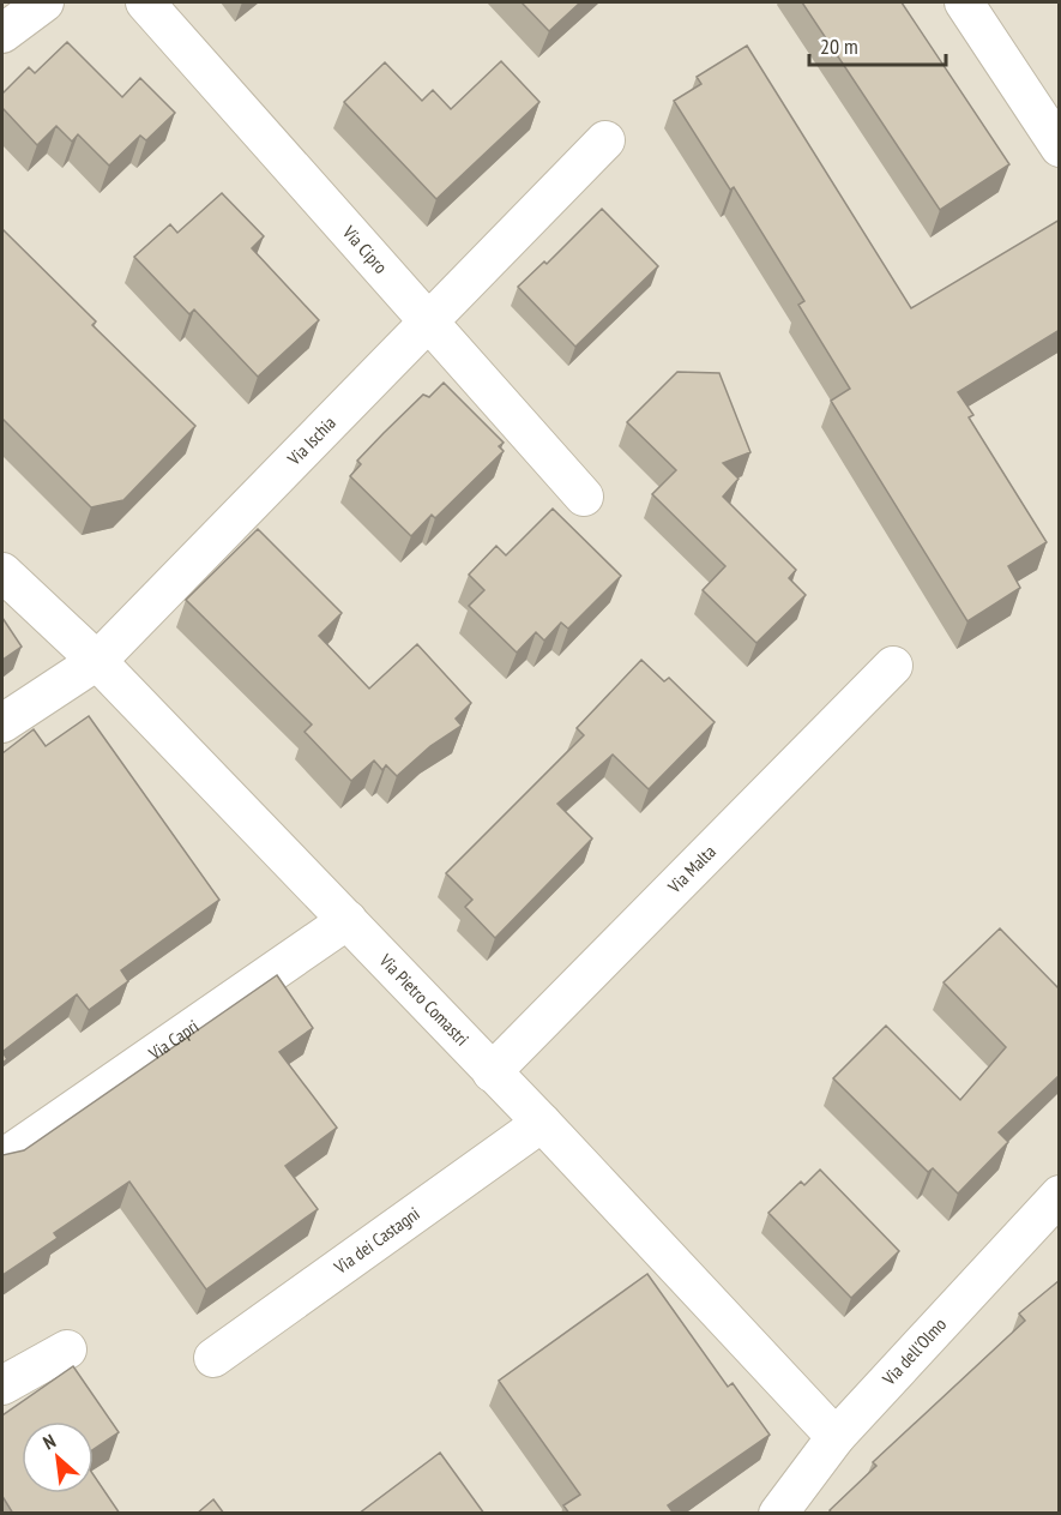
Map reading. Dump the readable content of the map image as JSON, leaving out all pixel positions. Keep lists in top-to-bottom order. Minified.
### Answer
{"streets":{"street":["Via Cipro","Via Ischia","Via Malta","Via Pietro Comastri","Via Capri","Via dei Castagni","Via dell'Olmo"]},"crossings":[["Via Cipro","Via Ischia"],["Via Ischia","Via Pietro Comastri"],["Via Malta","Via Pietro Comastri"],["Via Pietro Comastri","Via Capri"],["Via Pietro Comastri","Via dei Castagni"],["Via Pietro Comastri","Via dell'Olmo"]],"scale_bar":"20 m","north":"top left"}
